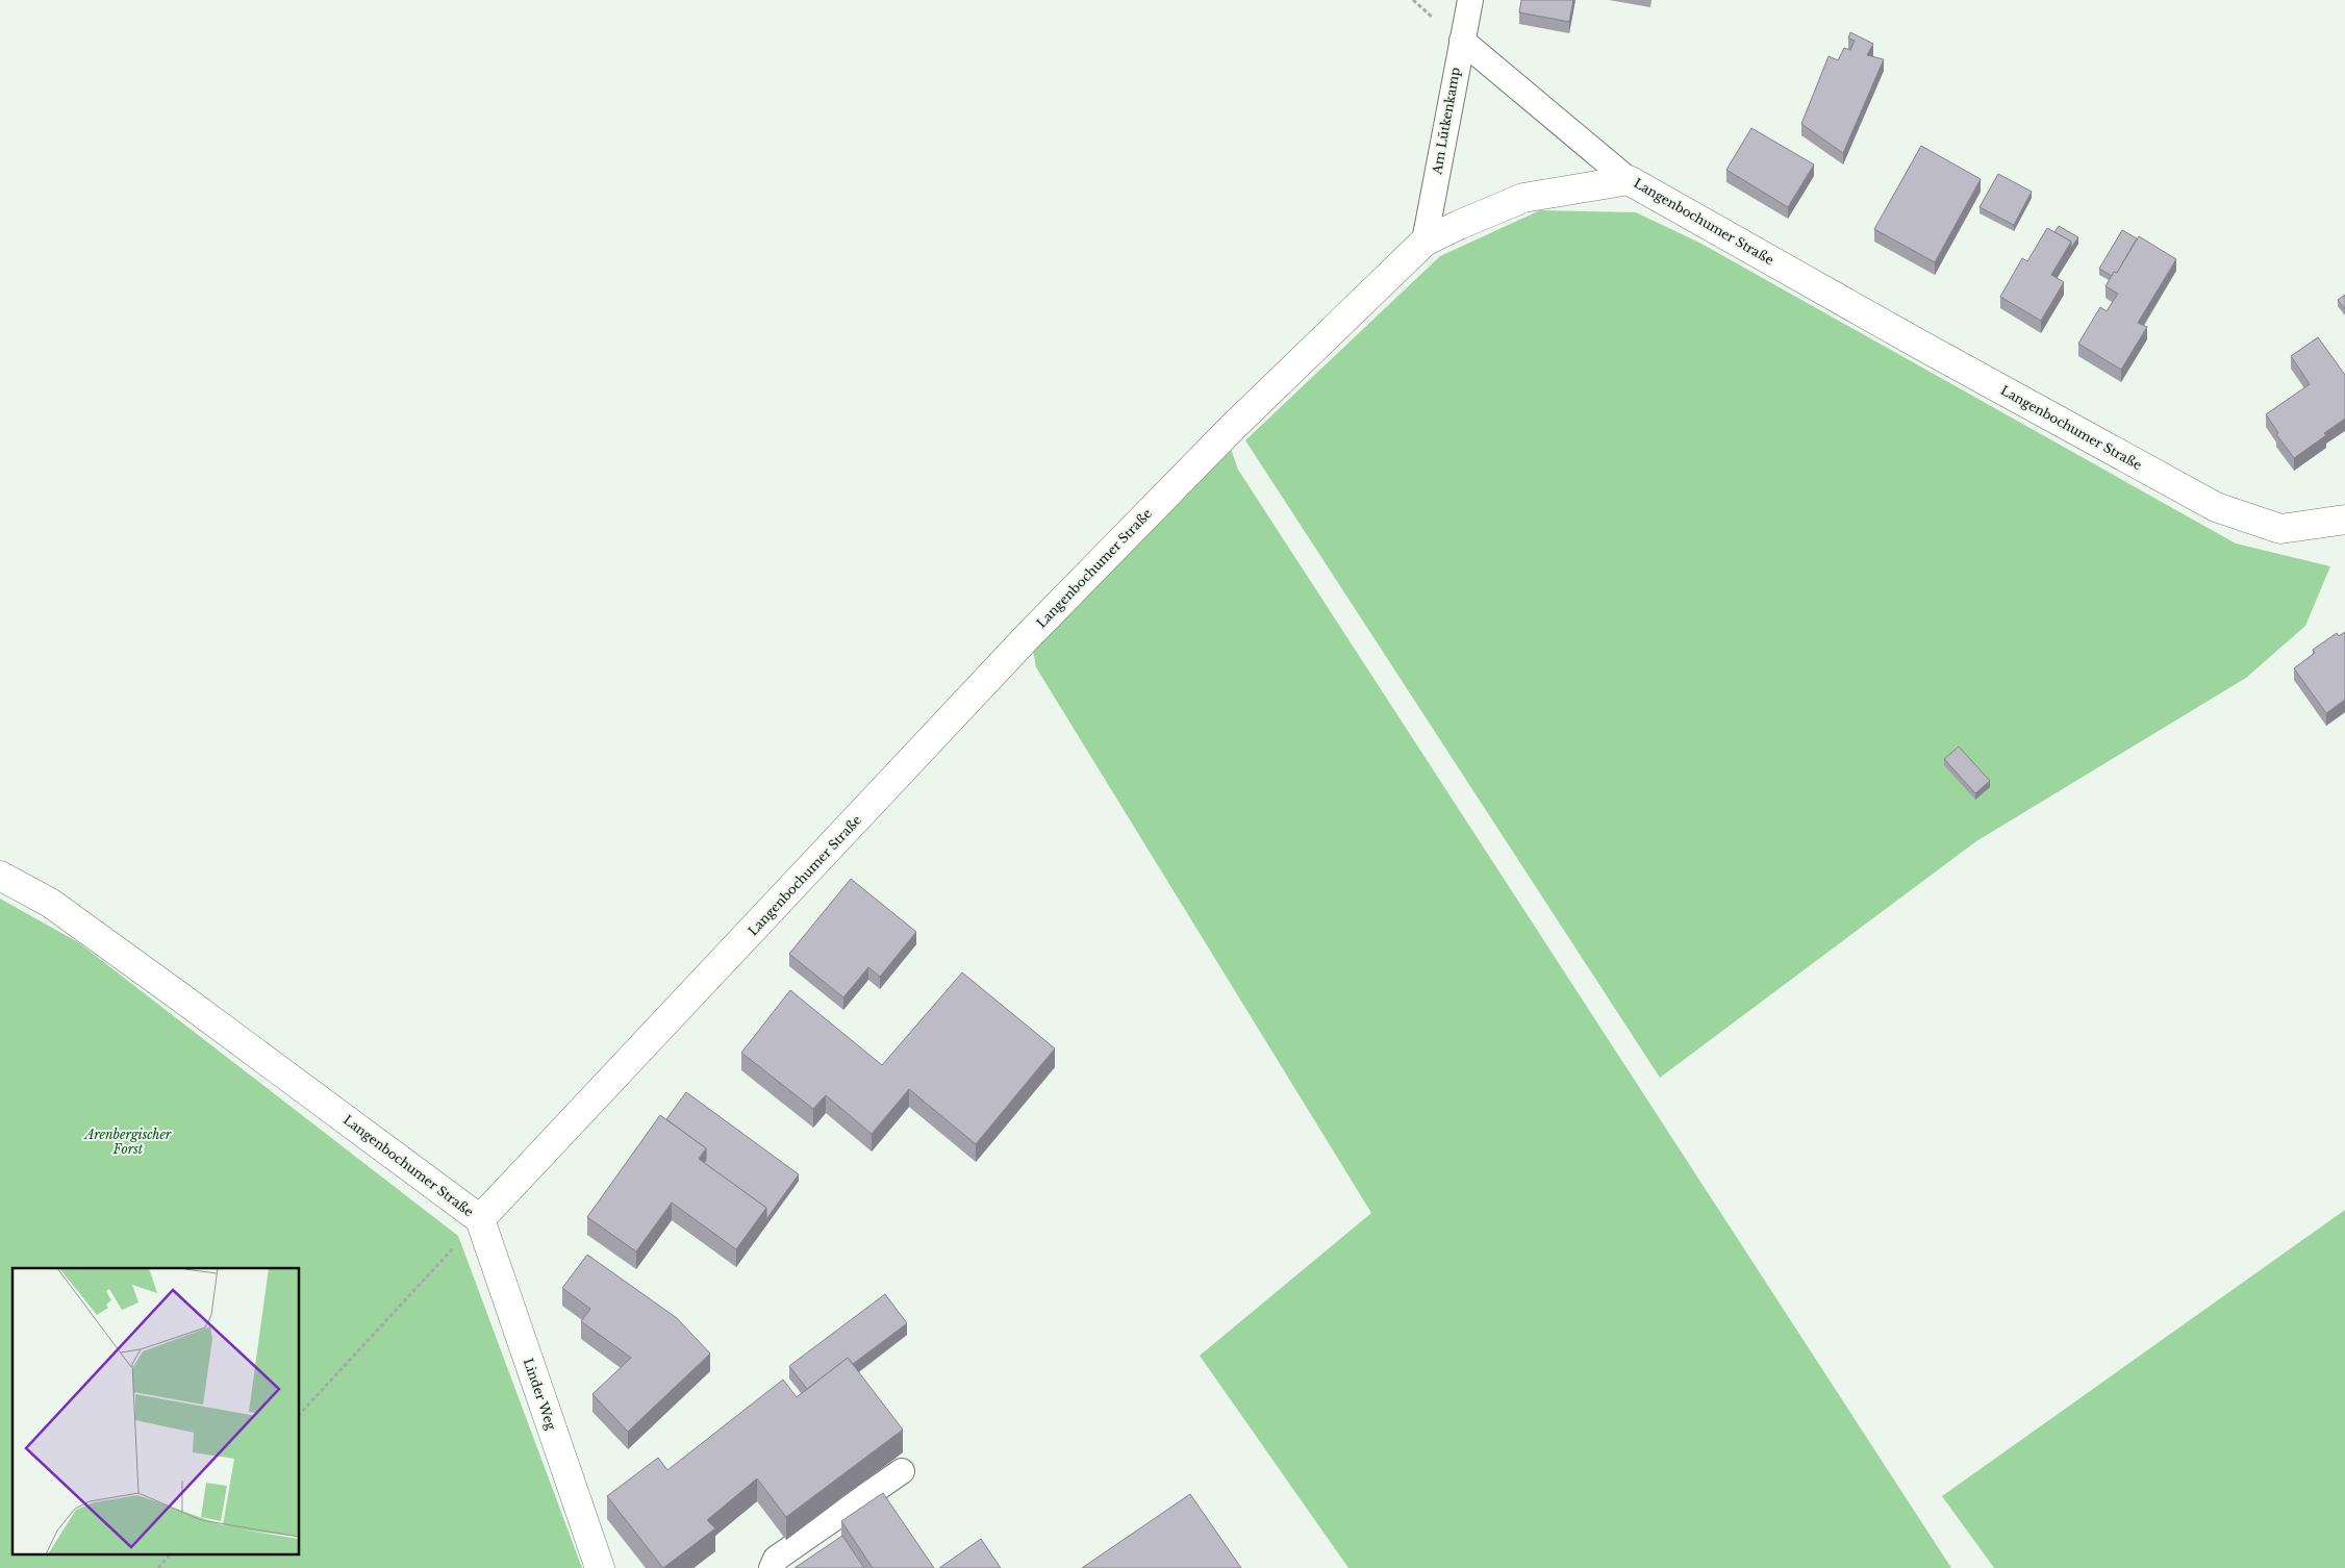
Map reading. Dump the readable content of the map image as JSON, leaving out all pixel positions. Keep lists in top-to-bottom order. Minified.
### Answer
{"streets":{"street":["Langenbochumer Straße","Linder Weg"],"lane":["Am Lütkenkamp"]},"crossings":[["Am Lütkenkamp","Langenbochumer Straße"],["Langenbochumer Straße","Linder Weg"]],"parks":["Arenbergischer Forst"]}
